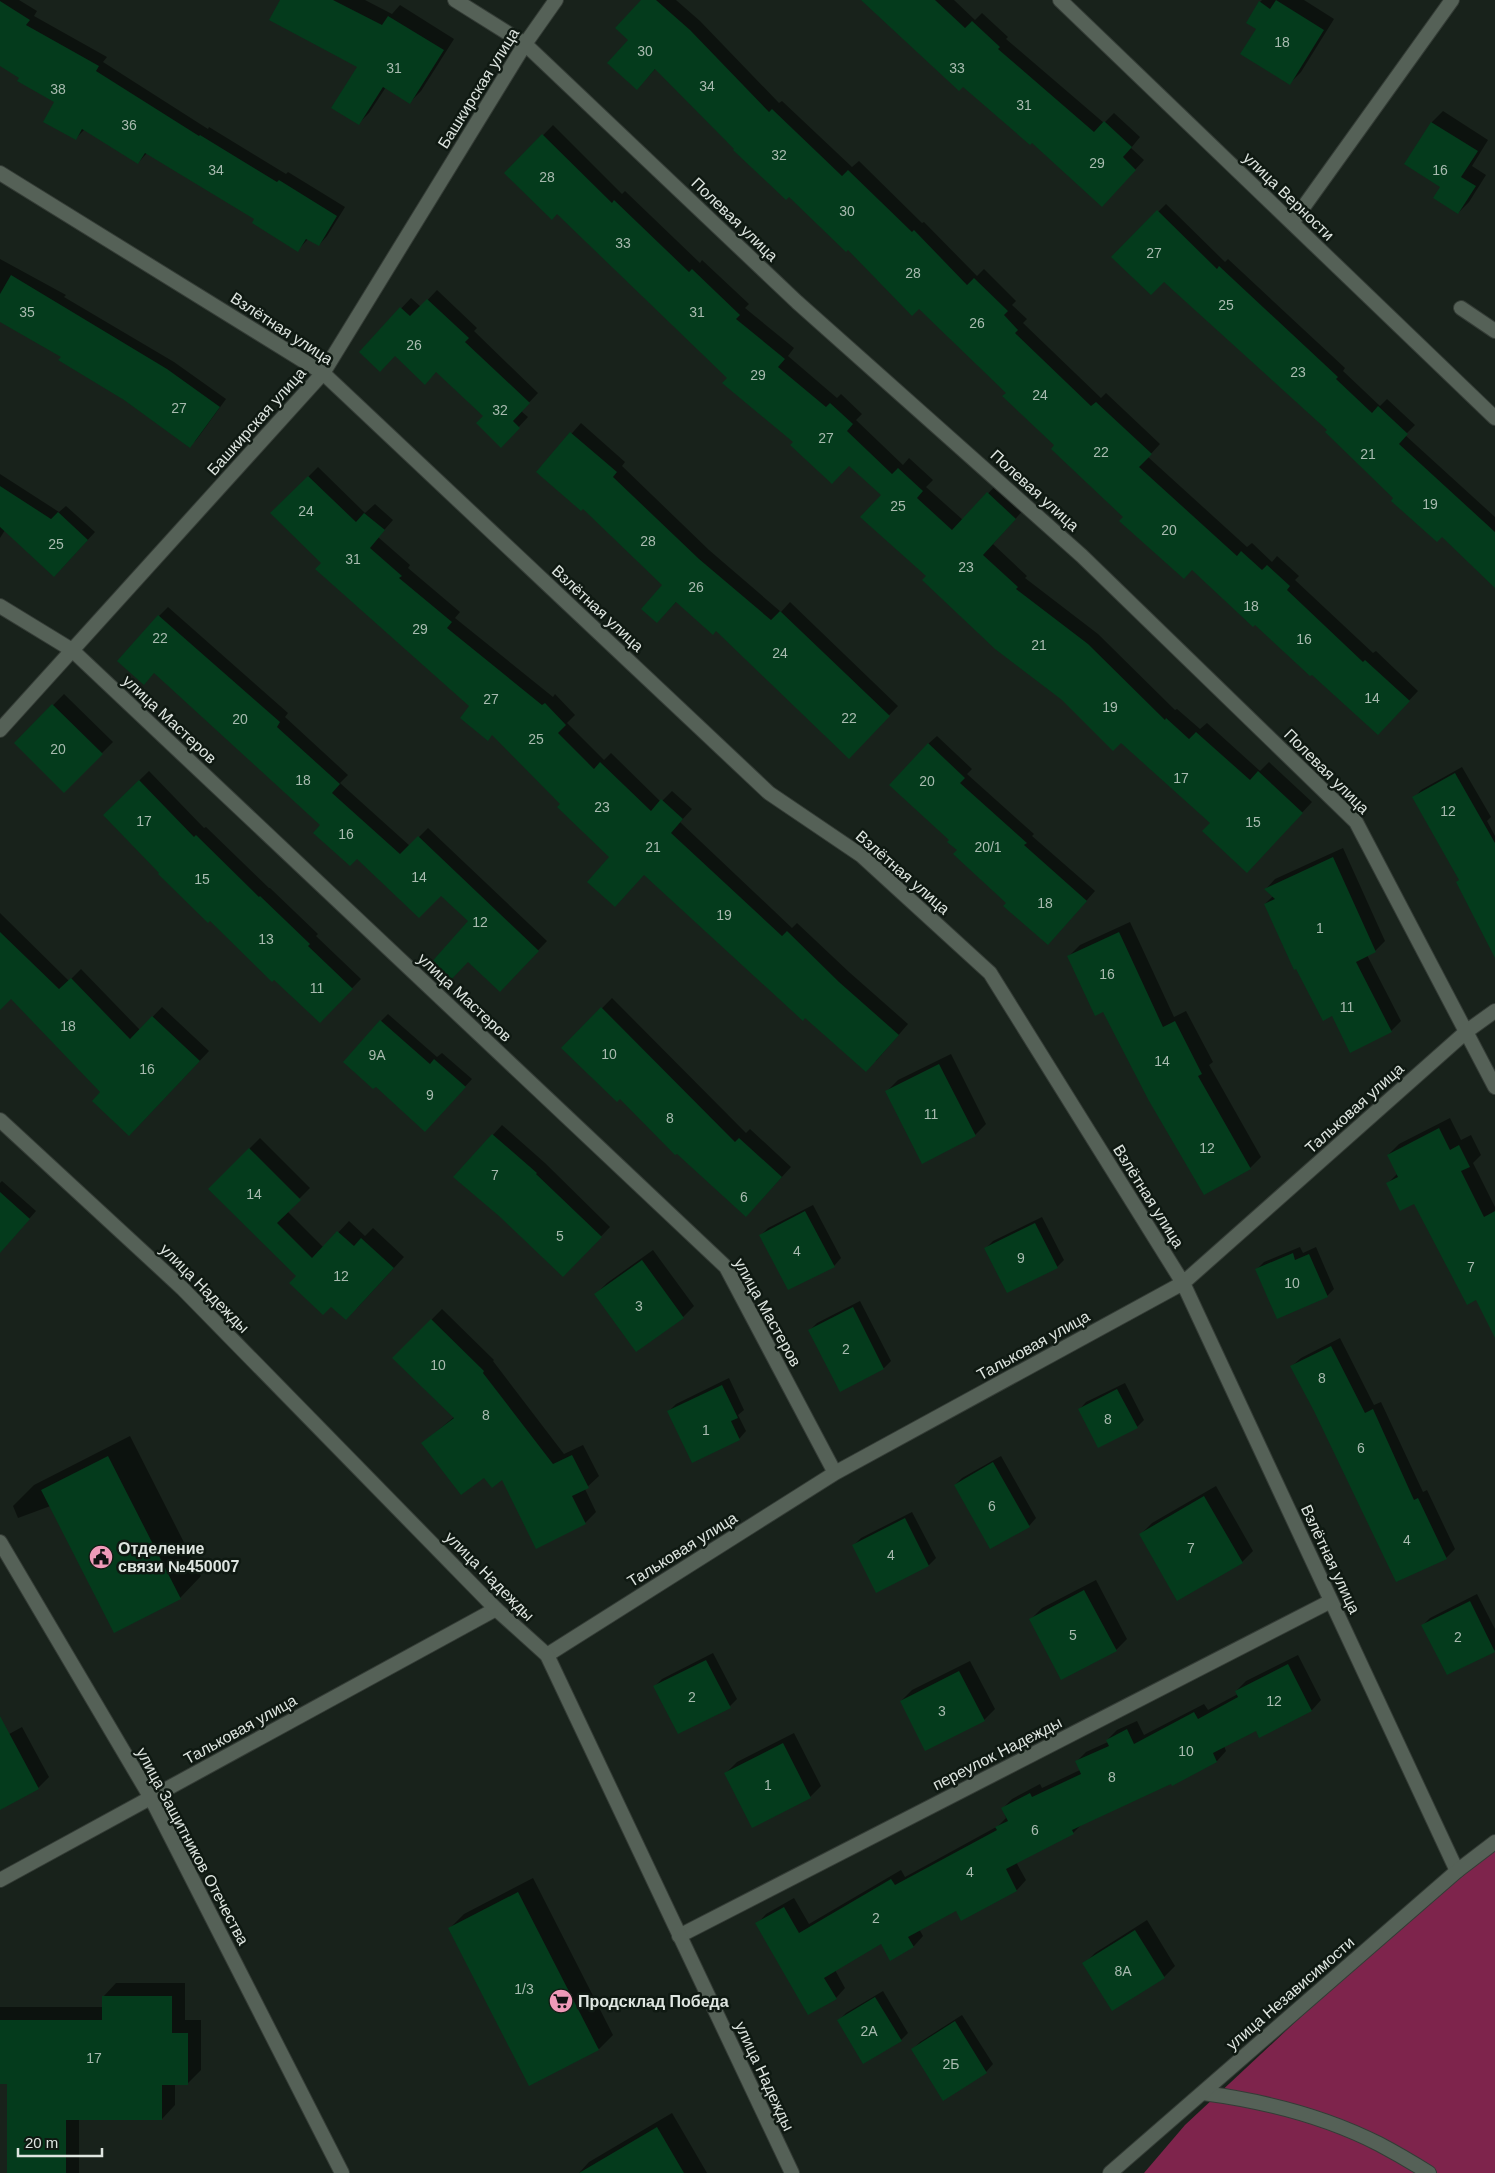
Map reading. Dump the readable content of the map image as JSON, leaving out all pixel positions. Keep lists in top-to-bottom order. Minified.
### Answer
{"streets":{"street":["Башкирская улица","улица Верности","Полевая улица","Взлётная улица","улица Мастеров","Тальковая улица","улица Надежды","переулок Надежды","улица Защитников Отечества","улица Независимости"]},"crossings":[["Башкирская улица","Полевая улица"],["Башкирская улица","Взлётная улица"],["Башкирская улица","улица Мастеров"],["Полевая улица","Тальковая улица"],["Взлётная улица","Тальковая улица"],["Взлётная улица","переулок Надежды"],["Взлётная улица","улица Независимости"],["улица Мастеров","Тальковая улица"],["Тальковая улица","улица Надежды"],["Тальковая улица","улица Защитников Отечества"],["улица Надежды","переулок Надежды"]],"places":{"public building":["Отделение связи №450007"],"supermarket":["Продсклад Победа"]},"house_numbers":["18","30","31","33","34","38","31","36","32","29","34","16","28","30","33","27","28","25","35","31","26","26","23","29","24","27","32","27","22","21","19","25","24","20","28","25","31","23","26","18","29","22","16","21","24","14","27","19","22","20","25","20","17","18","20","23","12","17","15","16","21","20/1","14","15","18","19","12","1","13","16","11","11","18","10","9А","14","16","9","11","8","12","7","14","6","5","4","9","7","12","10","3","2","10","8","8","8","1","6","6","4","7","4","5","2","2","12","3","10","8","1","6","4","2","8А","1/3","2А","17","2Б"],"scale_bar":"20 m"}
